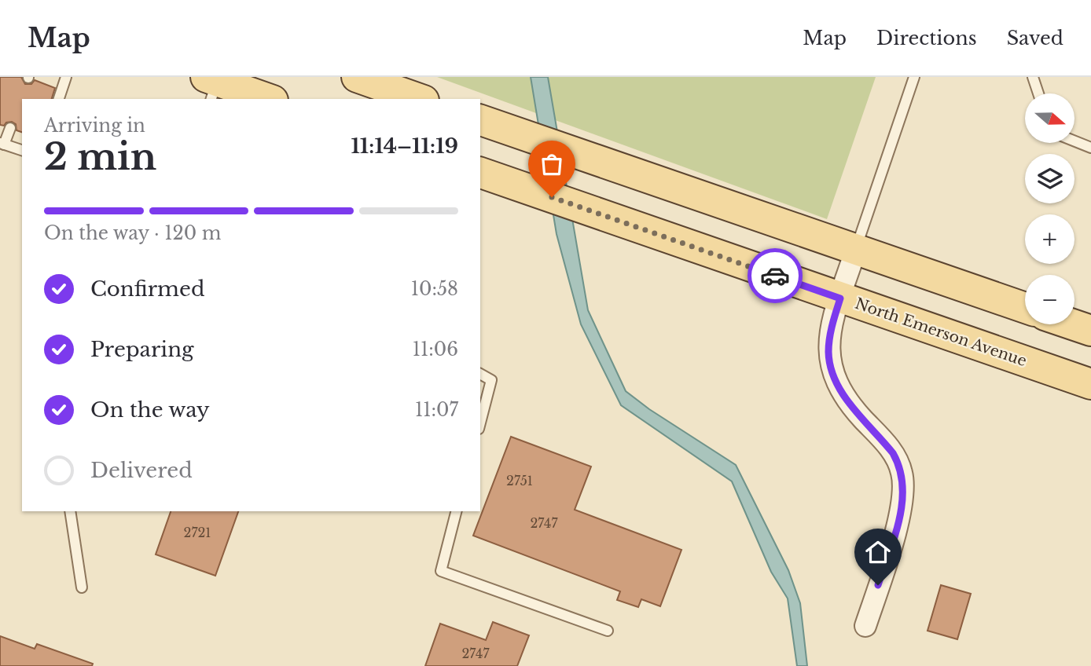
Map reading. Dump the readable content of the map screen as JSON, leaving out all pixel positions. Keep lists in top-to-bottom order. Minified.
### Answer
{"streets":{"main road":["North Emerson Avenue"]},"house_numbers":["2751","2747","2721","2747"],"north":"right","page":{"header":"Map","nav":["Map","Directions","Saved"],"map_buttons":["+","−"],"heading":["2 min","Arriving in","11:14–11:19"],"bar":"On the way · 120 m","list":[["Confirmed","10:58"],["Preparing","11:06"],["On the way","11:07"],"Delivered"]}}
